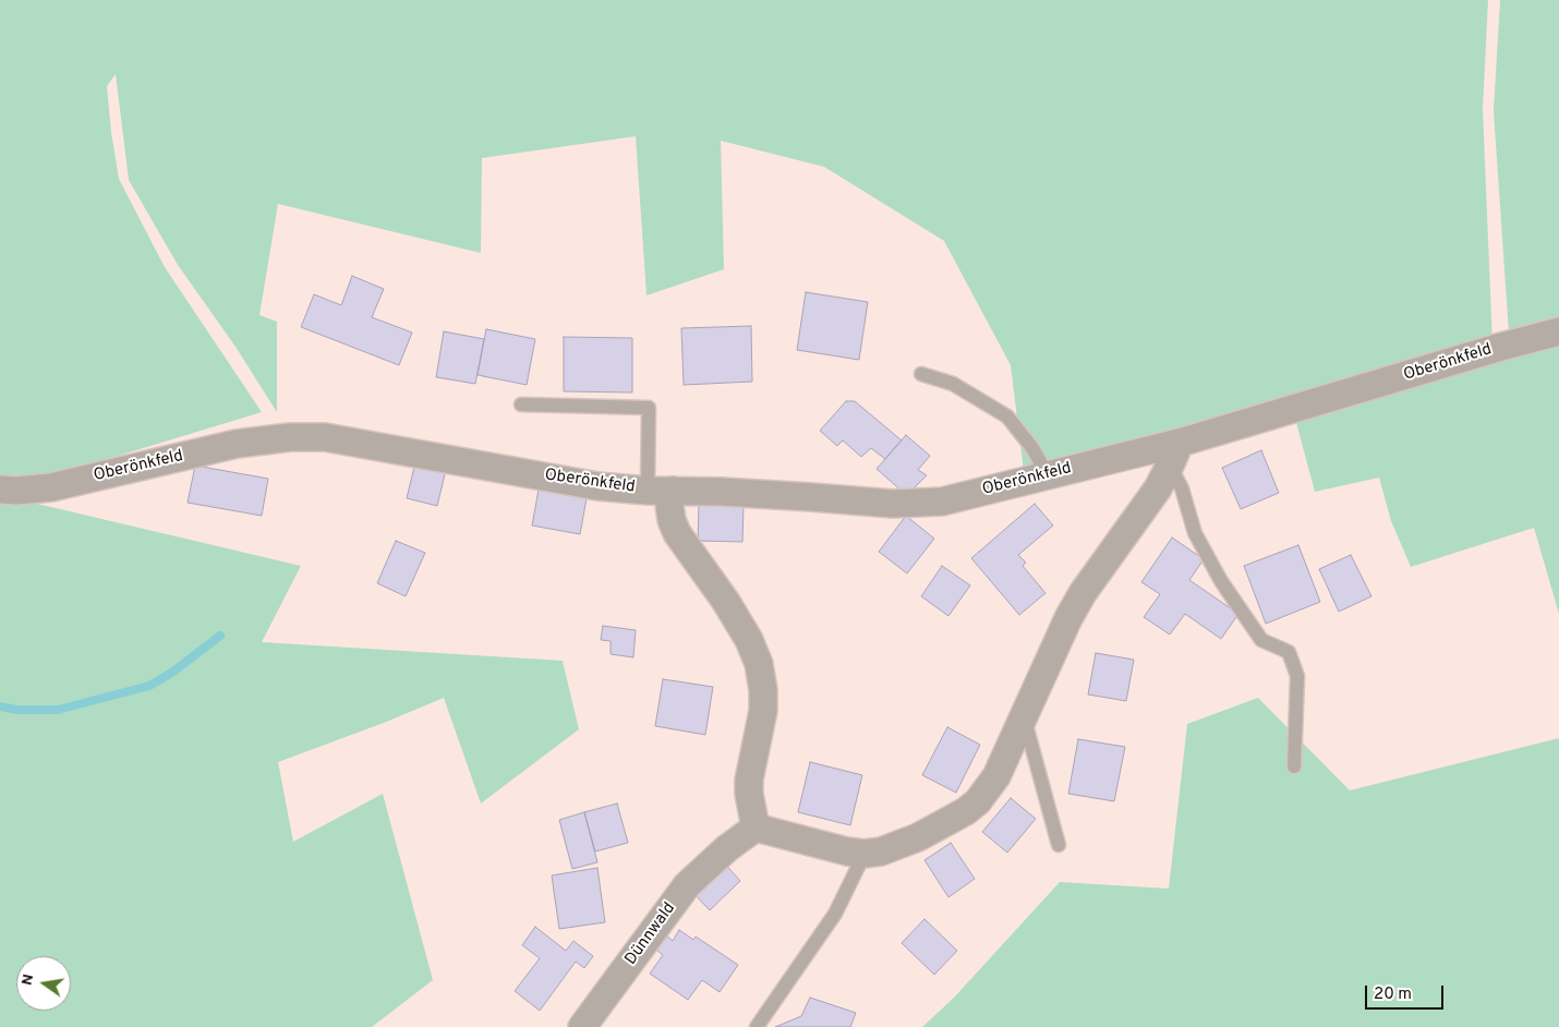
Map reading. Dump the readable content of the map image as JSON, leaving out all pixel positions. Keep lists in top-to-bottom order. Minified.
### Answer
{"streets":{"street":["Oberönkfeld","Dünnwald"]},"scale_bar":"20 m","north":"left"}
